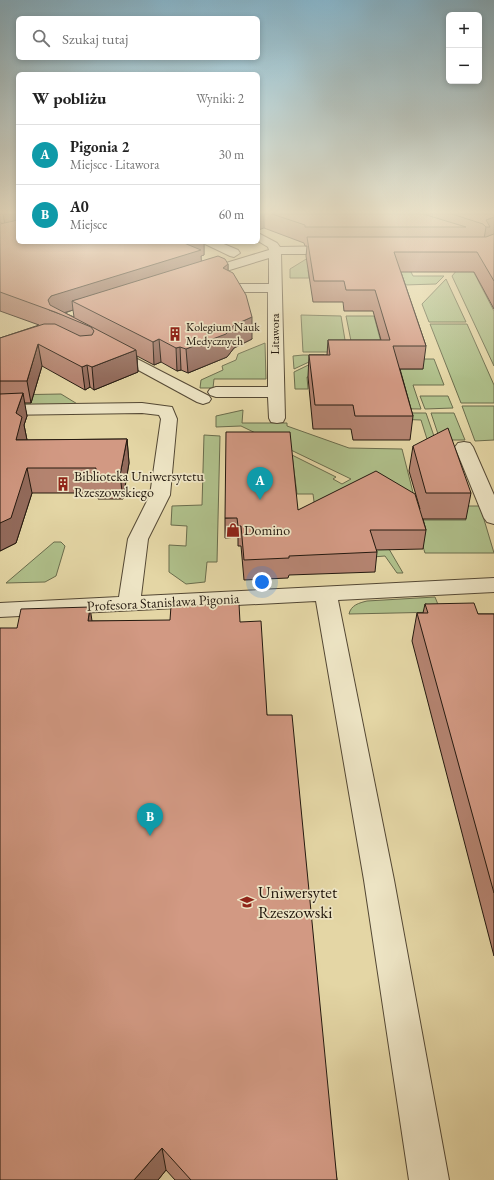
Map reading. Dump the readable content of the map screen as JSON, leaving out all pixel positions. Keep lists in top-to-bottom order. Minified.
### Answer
{"streets":{"street":["Litawora","Profesora Stanisława Pigonia"]},"places":{"building":["Kolegium Nauk Medycznych","Biblioteka Uniwersytetu Rzeszowskiego"],"shop":["Domino"],"school or university":["Uniwersytet Rzeszowski"]},"page":{"map_buttons":["+","−"],"search":"Szukaj tutaj","heading":["W pobliżu","Wyniki: 2"],"list":[{"mark":"A","name":"Pigonia 2","note":"Miejsce · Litawora","value":"30 m"},{"mark":"B","name":"A0","note":"Miejsce","value":"60 m"}],"pins":["A","B"]}}
